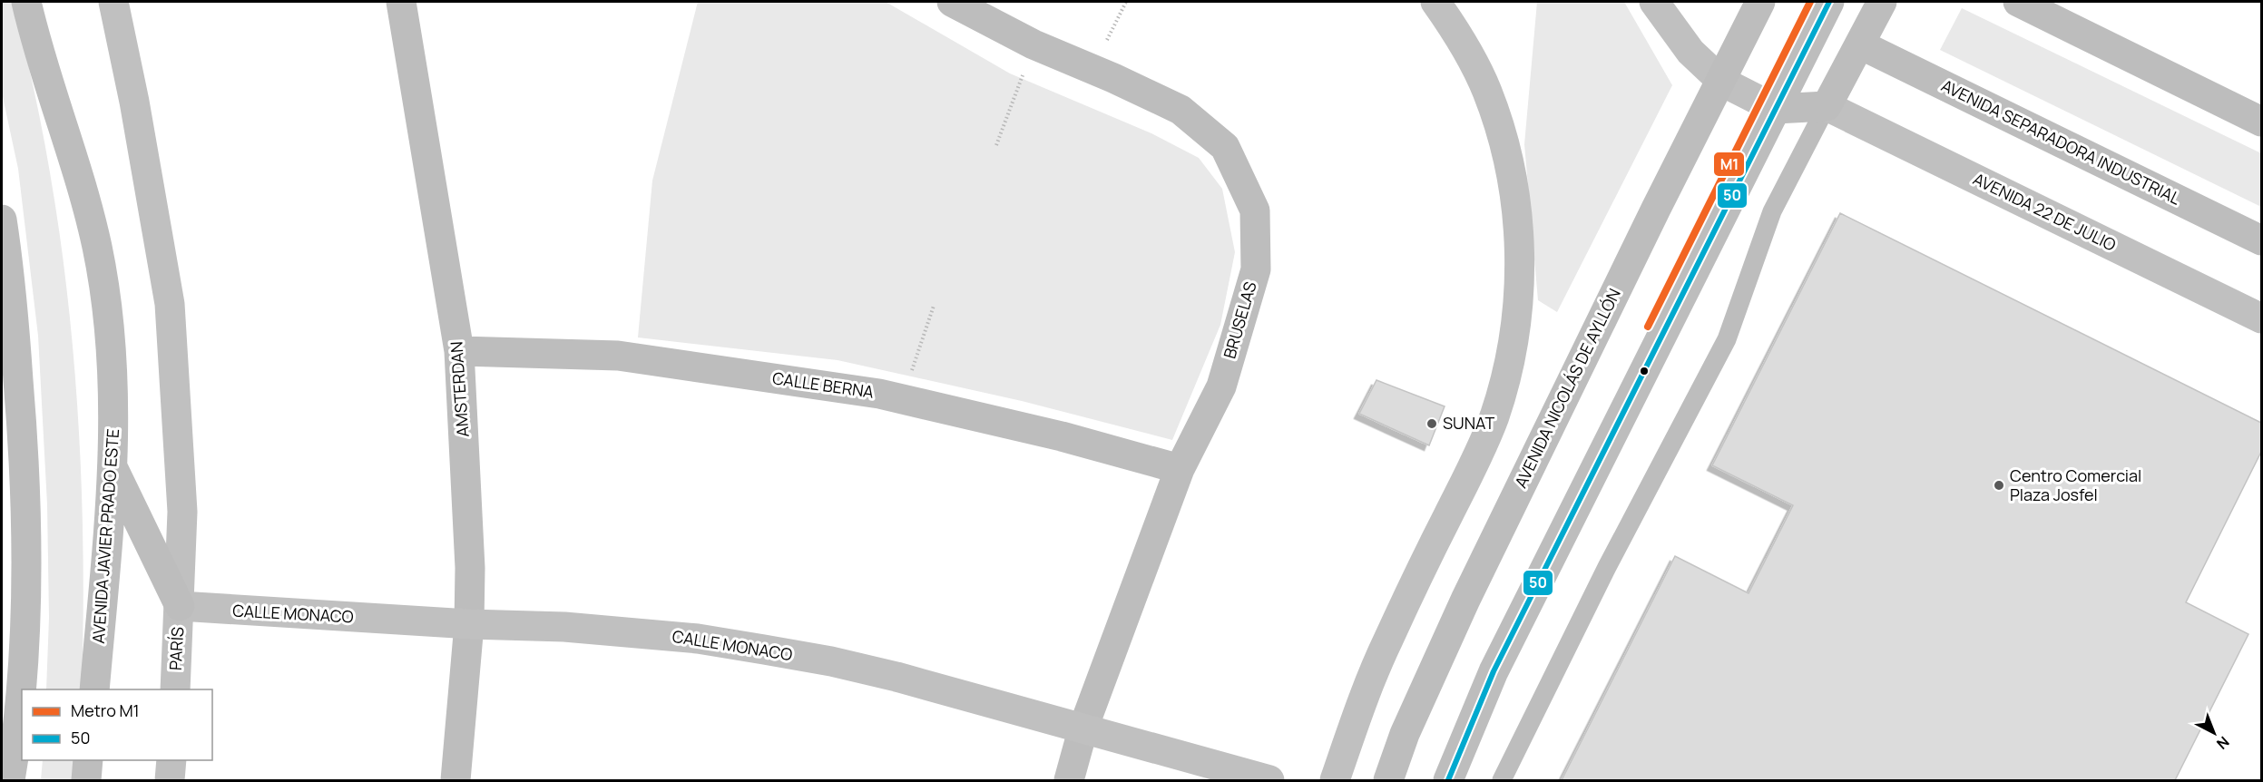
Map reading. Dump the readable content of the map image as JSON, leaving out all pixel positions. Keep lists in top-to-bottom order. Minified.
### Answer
{"streets":{"main road":["AVENIDA SEPARADORA INDUSTRIAL","BRUSELAS","CALLE BERNA","AVENIDA NICOLÁS DE AYLLÓN","AMSTERDAN","AVENIDA JAVIER PRADO ESTE"],"street":["AVENIDA 22 DE JULIO","CALLE MONACO","PARÍS"]},"crossings":[["BRUSELAS","CALLE BERNA"],["BRUSELAS","CALLE MONACO"],["CALLE BERNA","AMSTERDAN"],["AMSTERDAN","CALLE MONACO"],["CALLE MONACO","PARÍS"]],"places":["SUNAT","Centro Comercial Plaza Josfel"],"lines":["metro line M1","transit line 50"],"legend":["Metro M1","50"],"north":"bottom right"}
